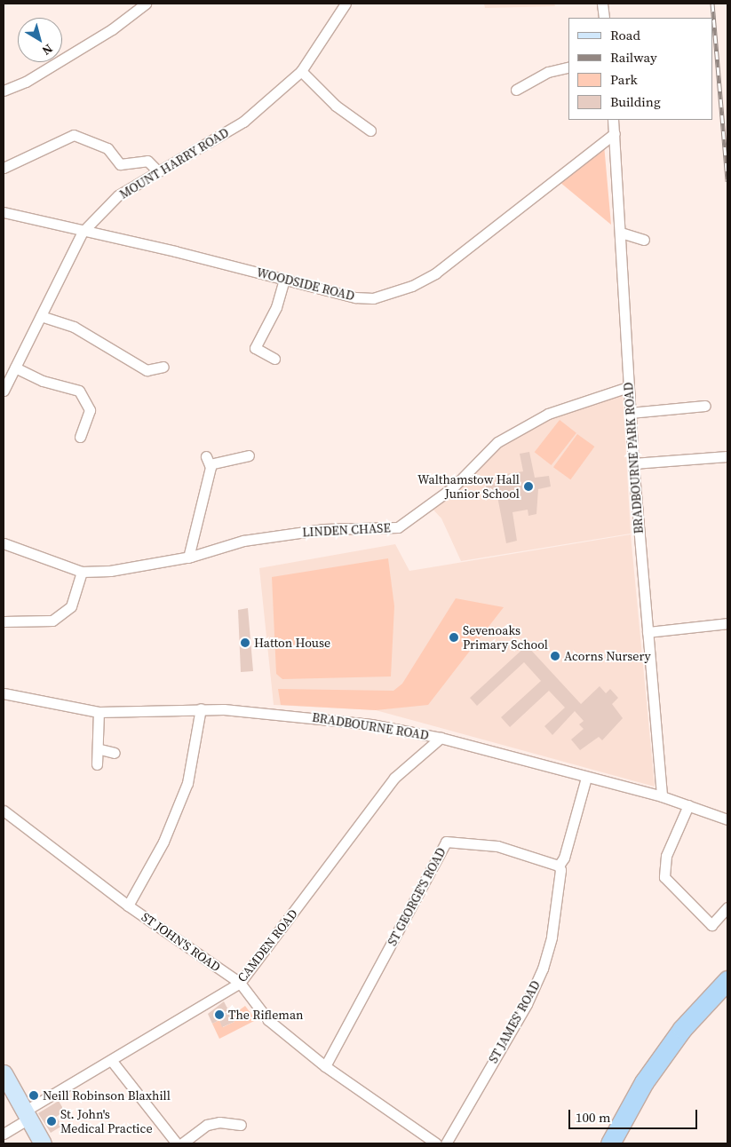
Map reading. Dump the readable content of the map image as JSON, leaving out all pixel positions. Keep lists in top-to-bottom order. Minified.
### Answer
{"streets":{"street":["MOUNT HARRY ROAD","WOODSIDE ROAD","BRADBOURNE PARK ROAD","LINDEN CHASE","BRADBOURNE ROAD","ST GEORGE'S ROAD","ST JOHN'S ROAD","CAMDEN ROAD","ST JAMES' ROAD"]},"crossings":[["MOUNT HARRY ROAD","WOODSIDE ROAD"],["WOODSIDE ROAD","BRADBOURNE PARK ROAD"],["BRADBOURNE PARK ROAD","LINDEN CHASE"],["BRADBOURNE PARK ROAD","BRADBOURNE ROAD"],["BRADBOURNE ROAD","CAMDEN ROAD"],["ST GEORGE'S ROAD","ST JOHN'S ROAD"],["ST GEORGE'S ROAD","ST JAMES' ROAD"],["ST JOHN'S ROAD","CAMDEN ROAD"]],"places":["Walthamstow Hall Junior School","Sevenoaks Primary School","Hatton House","Acorns Nursery","The Rifleman","Neill Robinson Blaxhill","St. John's Medical Practice"],"legend":["Road","Railway","Park","Building"],"scale_bar":"100 m","north":"bottom right"}
